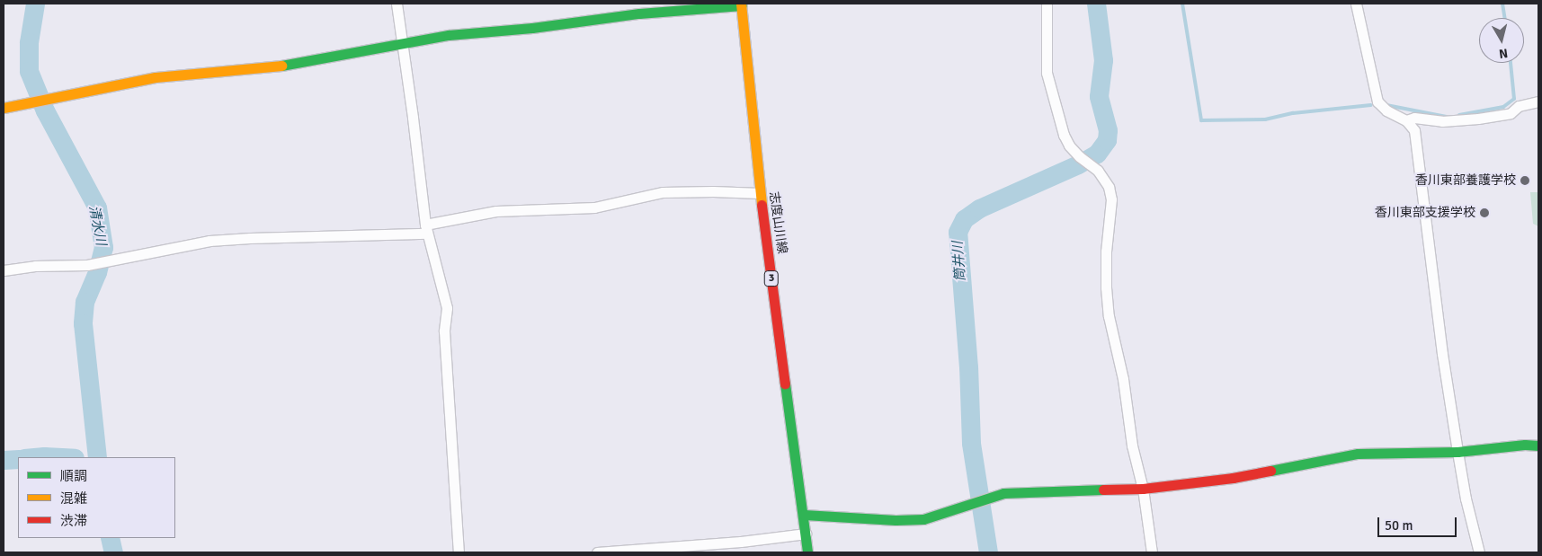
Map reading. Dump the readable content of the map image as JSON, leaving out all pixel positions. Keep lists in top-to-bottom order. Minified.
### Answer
{"streets":{"street":["志度山川線","3"]},"water":["清水川","筒井川"],"places":["香川東部養護学校","香川東部支援学校"],"legend":["順調","混雑","渋滞"],"scale_bar":"50 m","north":"bottom"}
